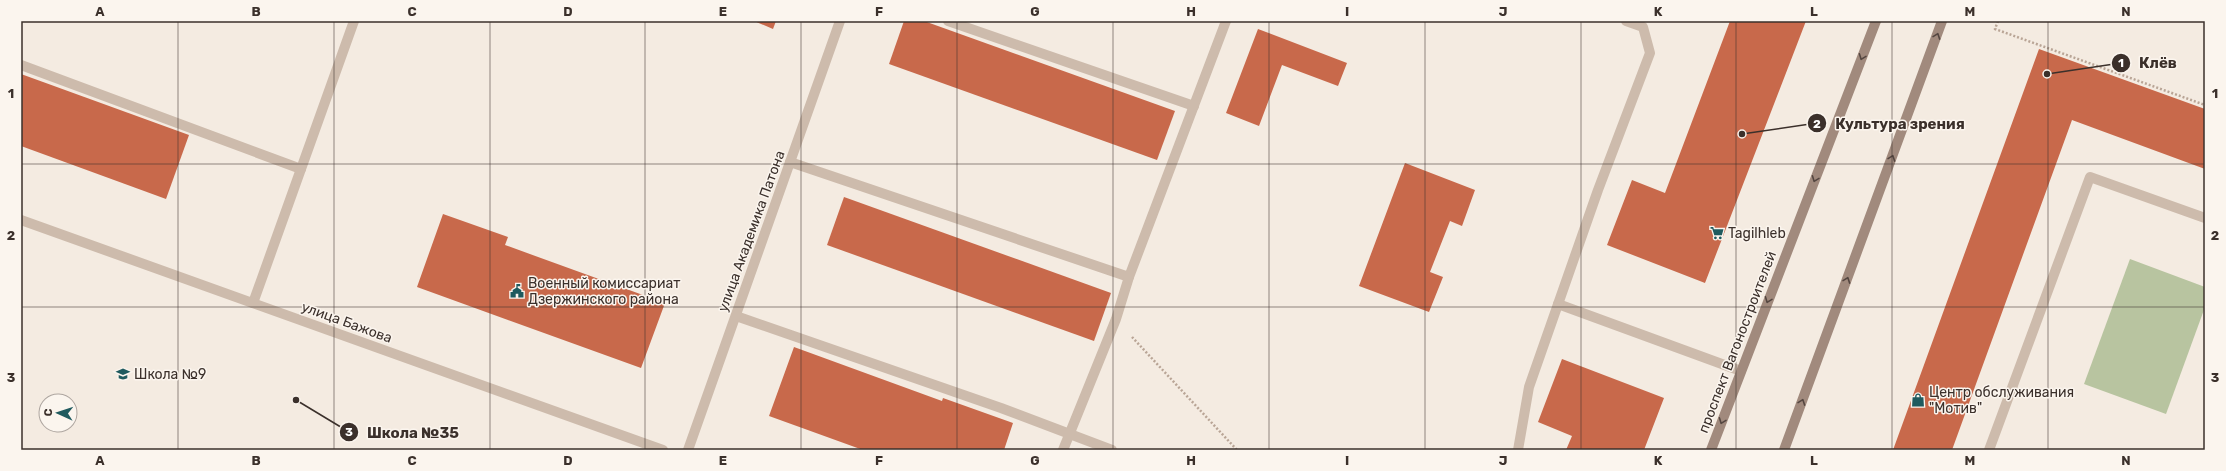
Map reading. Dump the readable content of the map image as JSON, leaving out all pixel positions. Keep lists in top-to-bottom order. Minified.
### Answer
{"streets":{"main road":["проспект Вагоностроителей"],"street":["улица Академика Патона","улица Бажова"]},"places":{"other":["Клёв","Культура зрения","Школа №35"],"supermarket":["Tagilhleb"],"public building":["Военный комиссариат Дзержинского района"],"school or university":["Школа №9"],"shop":["Центр обслуживания \"Мотив\""]},"north":"left","grid":{"columns":["A","B","C","D","E","F","G","H","I","J","K","L","M","N"],"rows":["1","2","3"]}}
